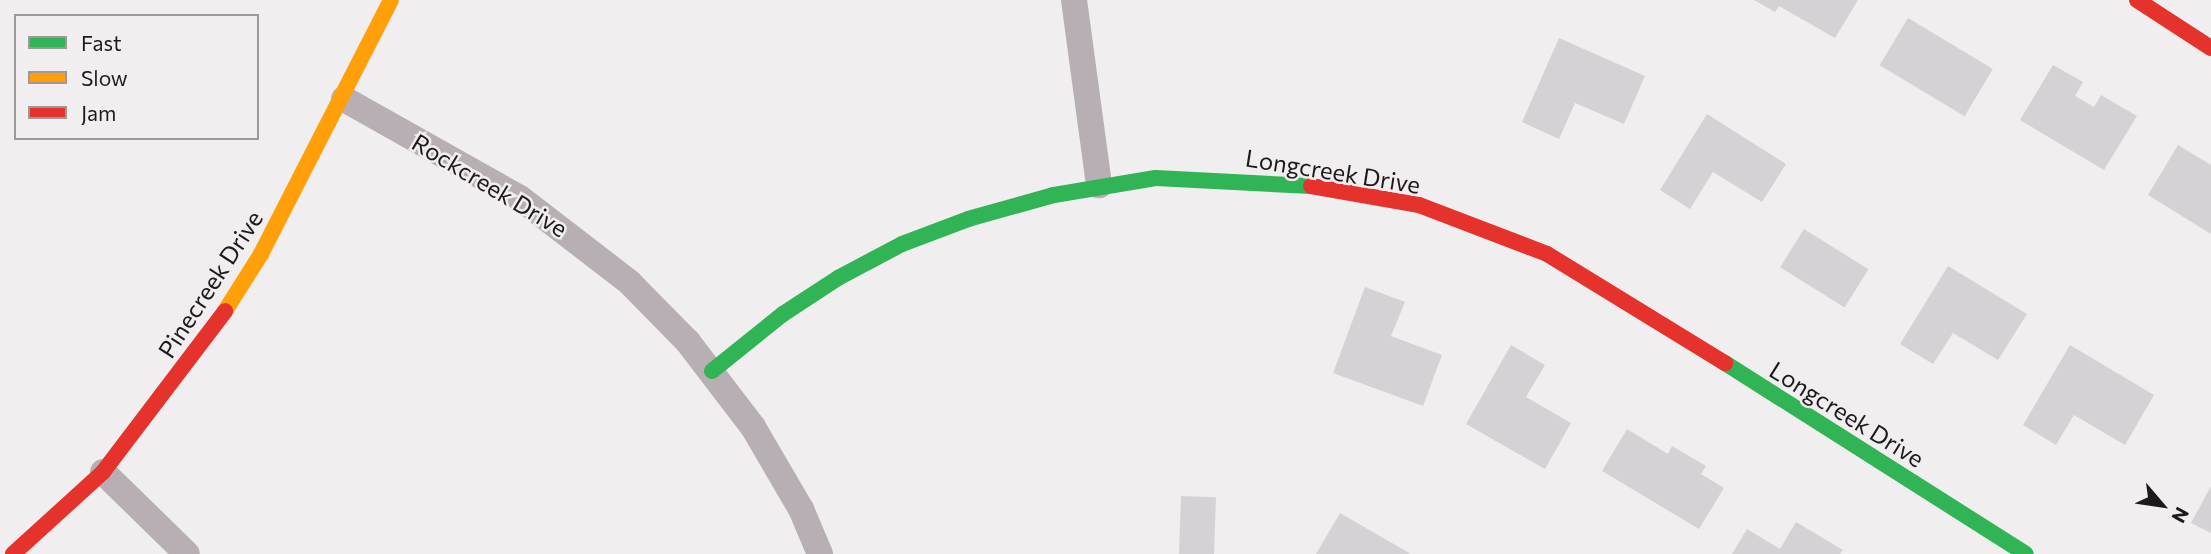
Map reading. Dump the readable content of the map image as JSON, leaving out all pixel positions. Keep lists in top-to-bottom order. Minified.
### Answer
{"streets":{"street":["Longcreek Drive","Rockcreek Drive","Pinecreek Drive"]},"crossings":[["Longcreek Drive","Rockcreek Drive"],["Rockcreek Drive","Pinecreek Drive"]],"legend":["Fast","Slow","Jam"],"north":"bottom right"}
